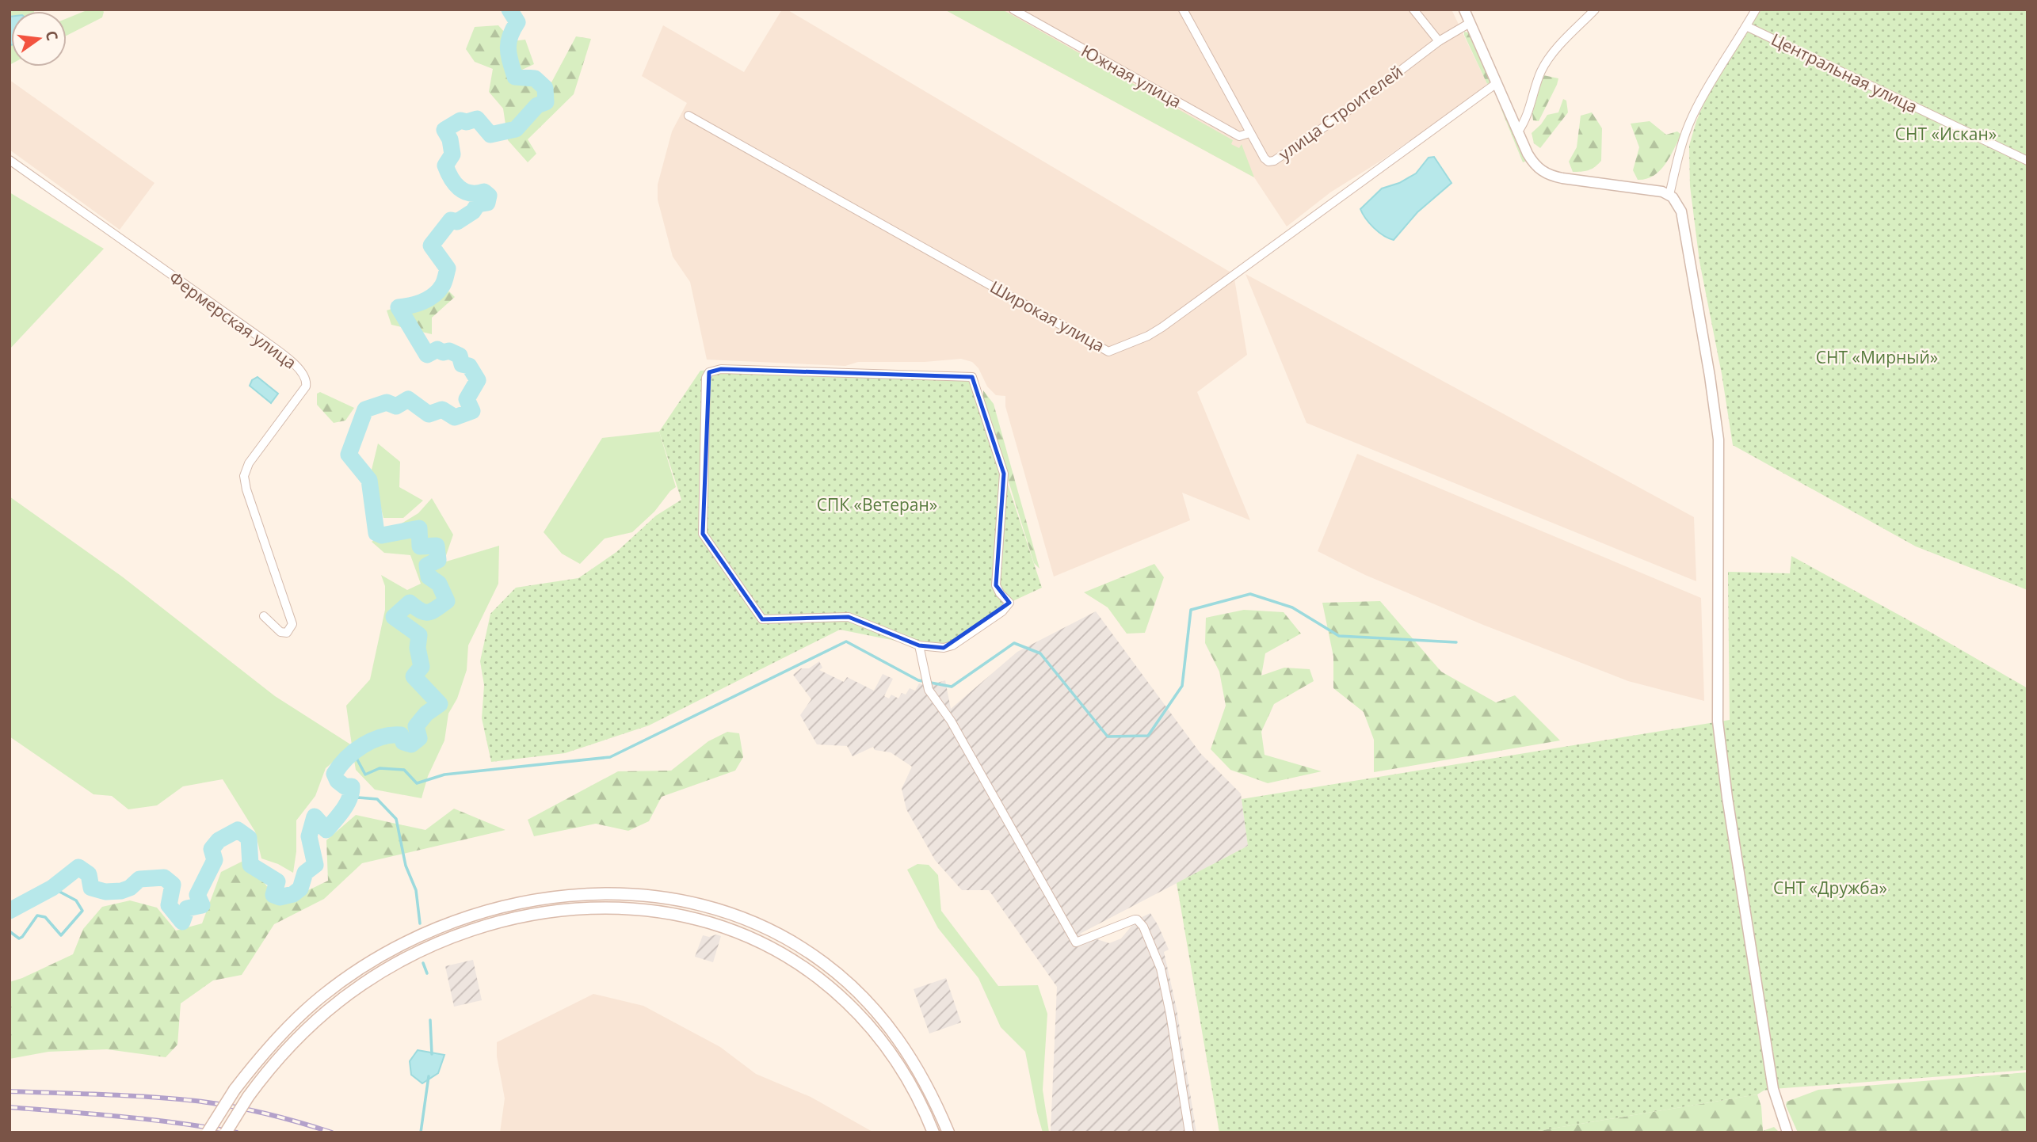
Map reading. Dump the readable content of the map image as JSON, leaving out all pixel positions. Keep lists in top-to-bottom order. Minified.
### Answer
{"streets":{"street":["Центральная улица","Южная улица","улица Строителей","Широкая улица","Фермерская улица"]},"crossings":[["Южная улица","улица Строителей"]],"parks":["СНТ «Искан»","СНТ «Мирный»","СПК «Ветеран»","СНТ «Дружба»"],"north":"right"}
